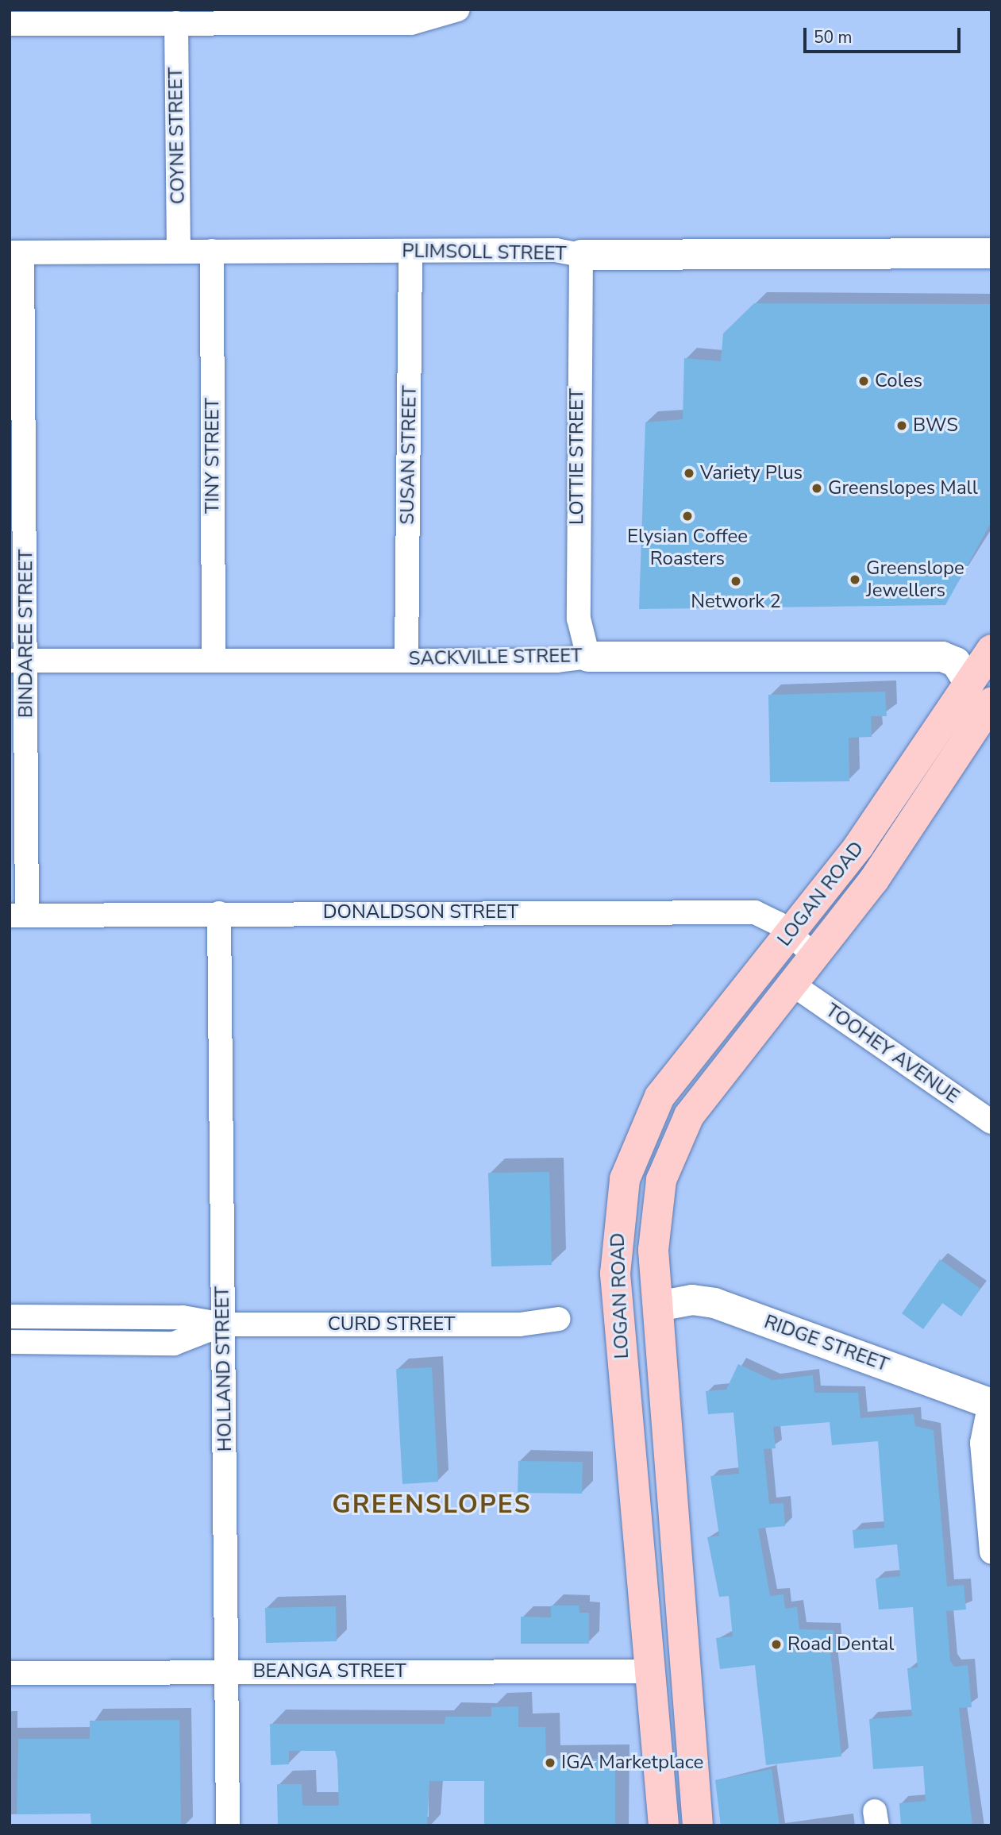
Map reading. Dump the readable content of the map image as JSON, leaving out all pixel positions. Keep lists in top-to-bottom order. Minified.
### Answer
{"streets":{"main road":["LOGAN ROAD"],"street":["COYNE STREET","PLIMSOLL STREET","SUSAN STREET","TINY STREET","LOTTIE STREET","BINDAREE STREET","SACKVILLE STREET","DONALDSON STREET","TOOHEY AVENUE","CURD STREET","RIDGE STREET","HOLLAND STREET","BEANGA STREET"]},"crossings":[["COYNE STREET","PLIMSOLL STREET"],["PLIMSOLL STREET","SUSAN STREET"],["PLIMSOLL STREET","TINY STREET"],["PLIMSOLL STREET","LOTTIE STREET"],["PLIMSOLL STREET","BINDAREE STREET"],["SUSAN STREET","SACKVILLE STREET"],["TINY STREET","SACKVILLE STREET"],["LOTTIE STREET","SACKVILLE STREET"],["BINDAREE STREET","SACKVILLE STREET"],["BINDAREE STREET","DONALDSON STREET"],["SACKVILLE STREET","LOGAN ROAD"],["LOGAN ROAD","DONALDSON STREET"],["LOGAN ROAD","TOOHEY AVENUE"],["LOGAN ROAD","RIDGE STREET"],["LOGAN ROAD","BEANGA STREET"],["DONALDSON STREET","HOLLAND STREET"],["CURD STREET","HOLLAND STREET"],["HOLLAND STREET","BEANGA STREET"]],"districts":["GREENSLOPES"],"places":["Coles","BWS","Variety Plus","Greenslopes Mall","Elysian Coffee Roasters","Greenslope Jewellers","Network 2","Road Dental","IGA Marketplace"],"scale_bar":"50 m"}
